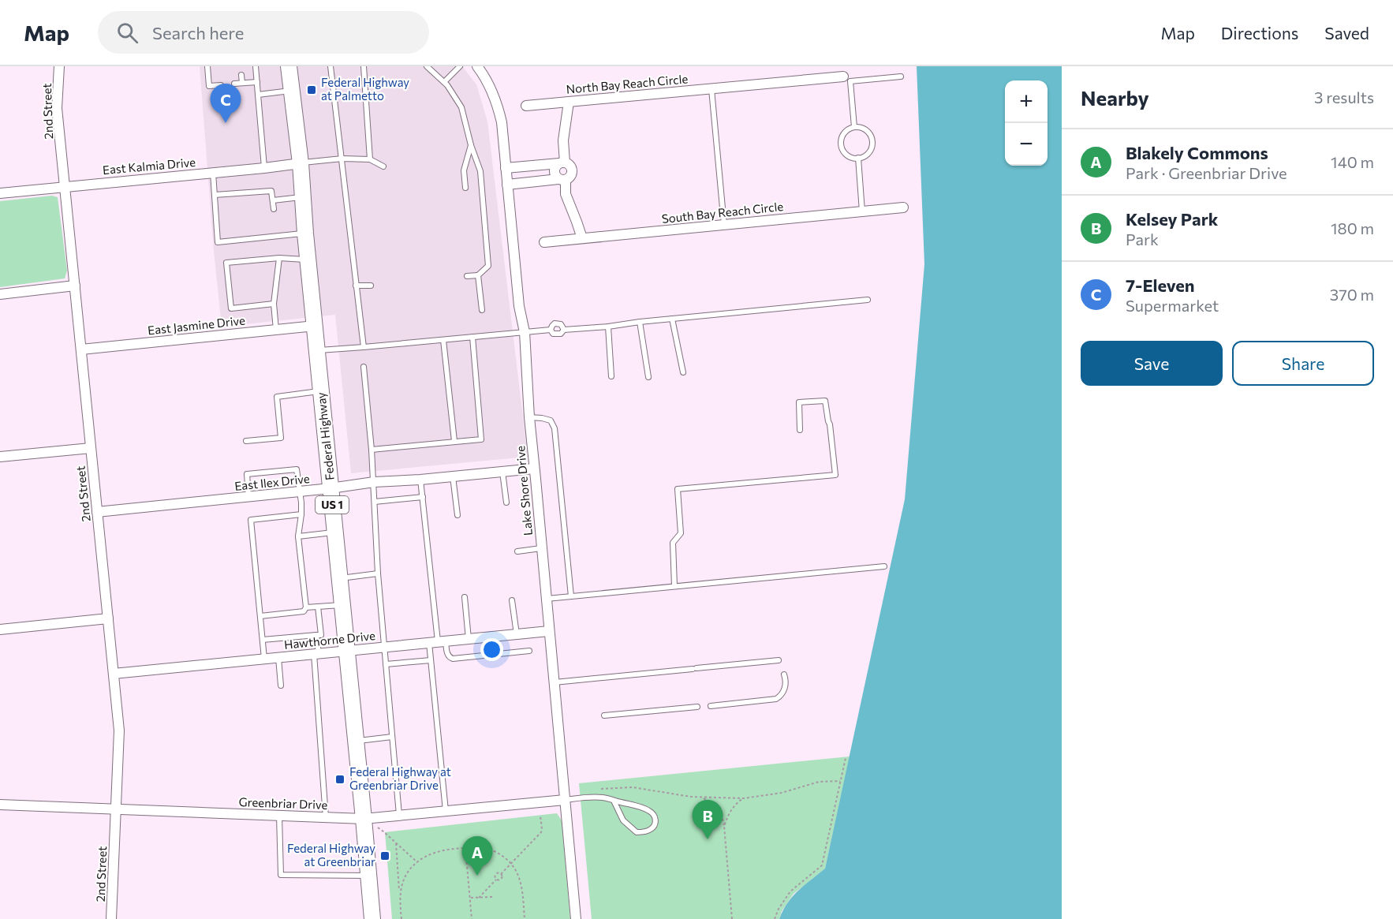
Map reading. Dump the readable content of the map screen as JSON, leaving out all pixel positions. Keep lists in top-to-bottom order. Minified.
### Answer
{"streets":{"main road":["Federal Highway","US 1"],"street":["North Bay Reach Circle","2nd Street","East Kalmia Drive","South Bay Reach Circle","East Jasmine Drive","East Ilex Drive","Lake Shore Drive","Hawthorne Drive","Greenbriar Drive"]},"crossings":[["2nd Street","East Kalmia Drive"],["2nd Street","East Jasmine Drive"],["2nd Street","East Ilex Drive"],["2nd Street","Hawthorne Drive"],["2nd Street","Greenbriar Drive"],["East Kalmia Drive","Federal Highway"],["East Jasmine Drive","Federal Highway"],["Federal Highway","East Ilex Drive"],["Federal Highway","Hawthorne Drive"],["Federal Highway","Greenbriar Drive"],["East Ilex Drive","Lake Shore Drive"],["Lake Shore Drive","Hawthorne Drive"],["Lake Shore Drive","Greenbriar Drive"]],"places":{"transit":["Federal Highway at Palmetto","Federal Highway at Greenbriar Drive","Federal Highway at Greenbriar"]},"page":{"header":"Map","search":"Search here","nav":["Map","Directions","Saved"],"heading":["Nearby","3 results"],"map_buttons":["+","−"],"pins":["C","B","A"],"list":[{"mark":"A","name":"Blakely Commons","note":"Park · Greenbriar Drive","value":"140 m"},{"mark":"B","name":"Kelsey Park","note":"Park","value":"180 m"},{"mark":"C","name":"7-Eleven","note":"Supermarket","value":"370 m"}],"buttons":["Save","Share"]}}
